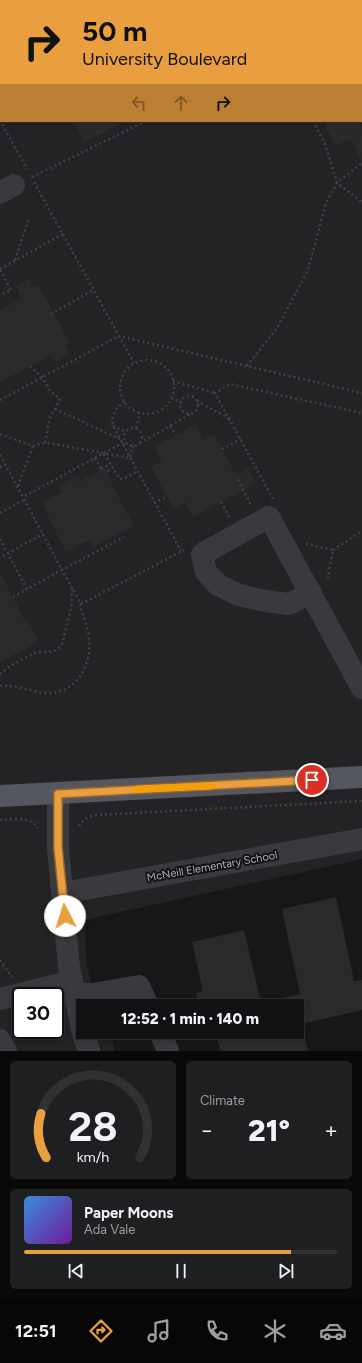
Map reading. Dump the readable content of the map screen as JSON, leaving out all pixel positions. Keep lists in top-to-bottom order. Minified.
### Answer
{"streets":{"street":["McNeill Elementary School"]},"page":{"turn":["50 m","University Boulevard"],"limit":"30","trip":"12:52 · 1 min · 140 m","tile":"Climate","heat":["−","21°","+"],"song":["Paper Moons","Ada Vale"],"tabs":"12:51","gauge":["28","km/h"]}}
